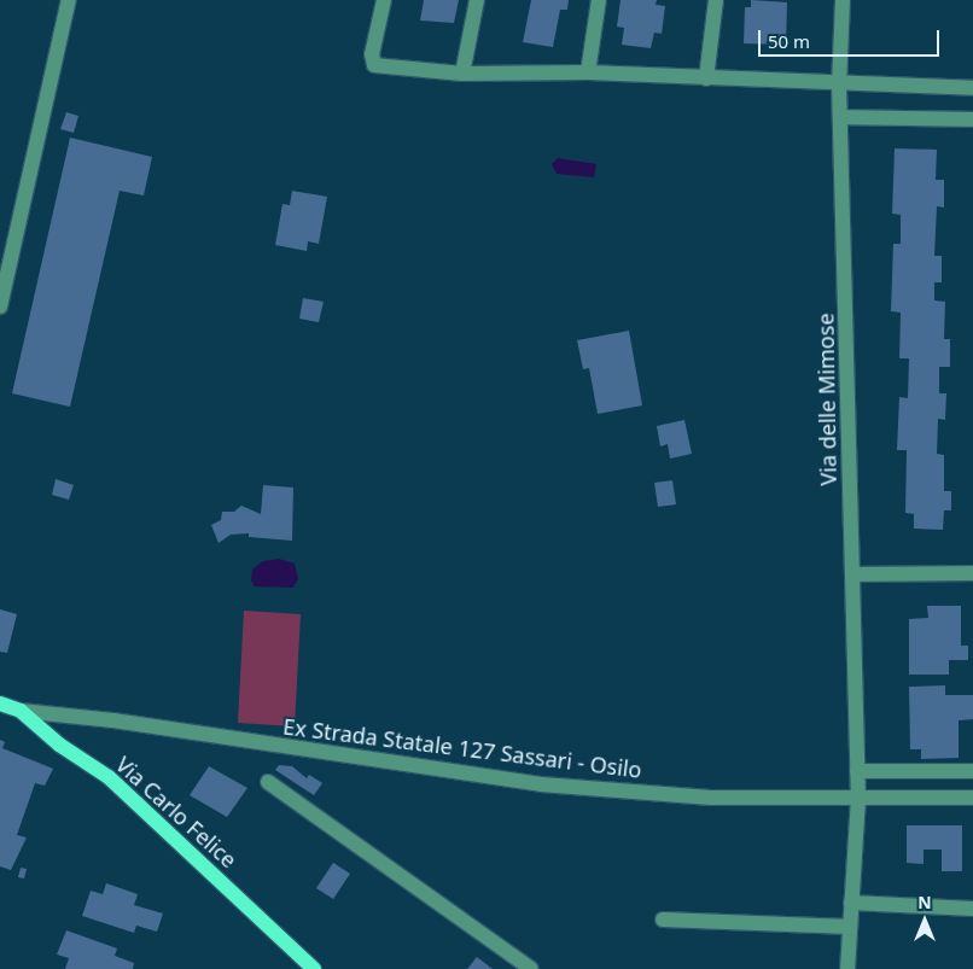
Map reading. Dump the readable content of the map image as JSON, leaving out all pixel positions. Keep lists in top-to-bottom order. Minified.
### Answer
{"streets":{"main road":["Via Carlo Felice"],"street":["Via delle Mimose","Ex Strada Statale 127 Sassari - Osilo"]},"crossings":[["Via delle Mimose","Ex Strada Statale 127 Sassari - Osilo"],["Ex Strada Statale 127 Sassari - Osilo","Via Carlo Felice"]],"scale_bar":"50 m","north":"top"}
